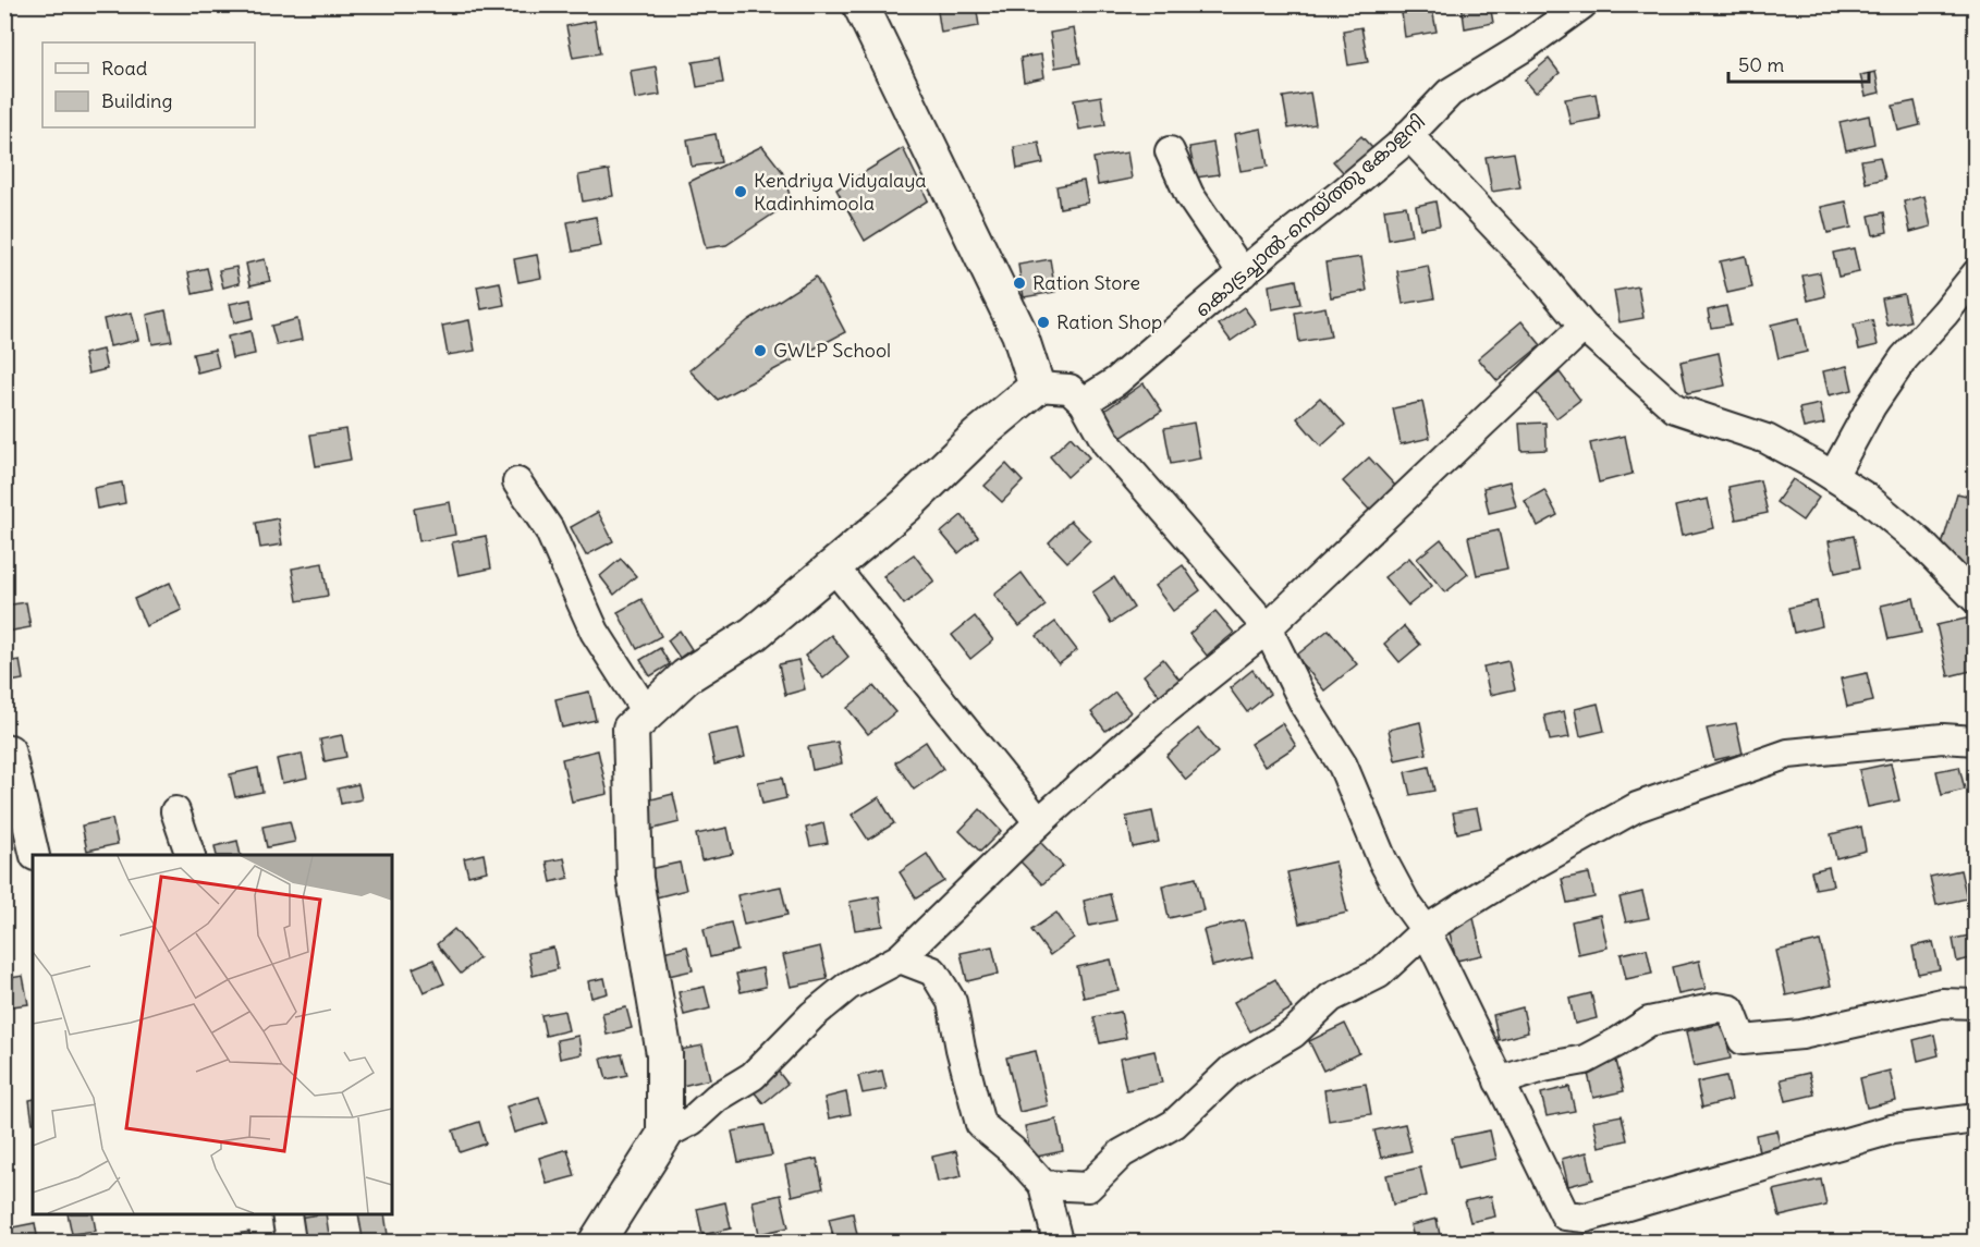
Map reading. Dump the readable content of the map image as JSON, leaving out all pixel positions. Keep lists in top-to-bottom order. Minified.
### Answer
{"streets":{"street":["കൊട്രച്ചാൽ-നെയ്ത്തു കോളനി"]},"places":["Kendriya Vidyalaya Kadinhimoola","Ration Store","Ration Shop","GWLP School"],"legend":["Road","Building"],"scale_bar":"50 m"}
